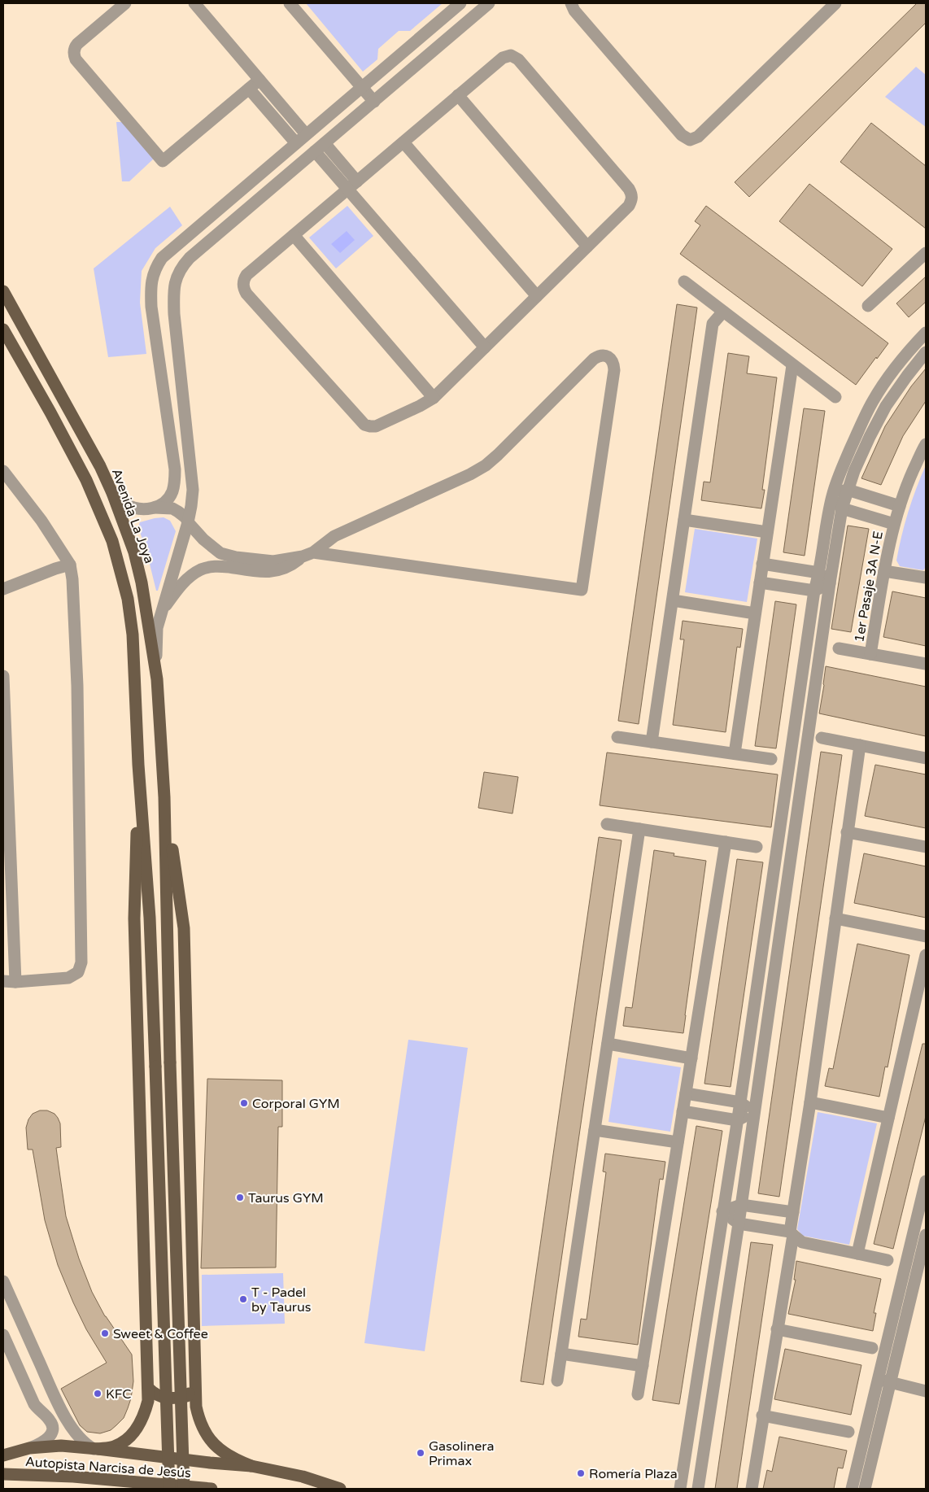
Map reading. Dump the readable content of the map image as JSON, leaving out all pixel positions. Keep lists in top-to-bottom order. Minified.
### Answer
{"streets":{"main road":["Avenida La Joya","Autopista Narcisa de Jesús"],"street":["1er Pasaje 3A N-E"]},"places":["Corporal GYM","Taurus GYM","T - Padel by Taurus","Sweet & Coffee","KFC","Gasolinera Primax","Romería Plaza"]}
